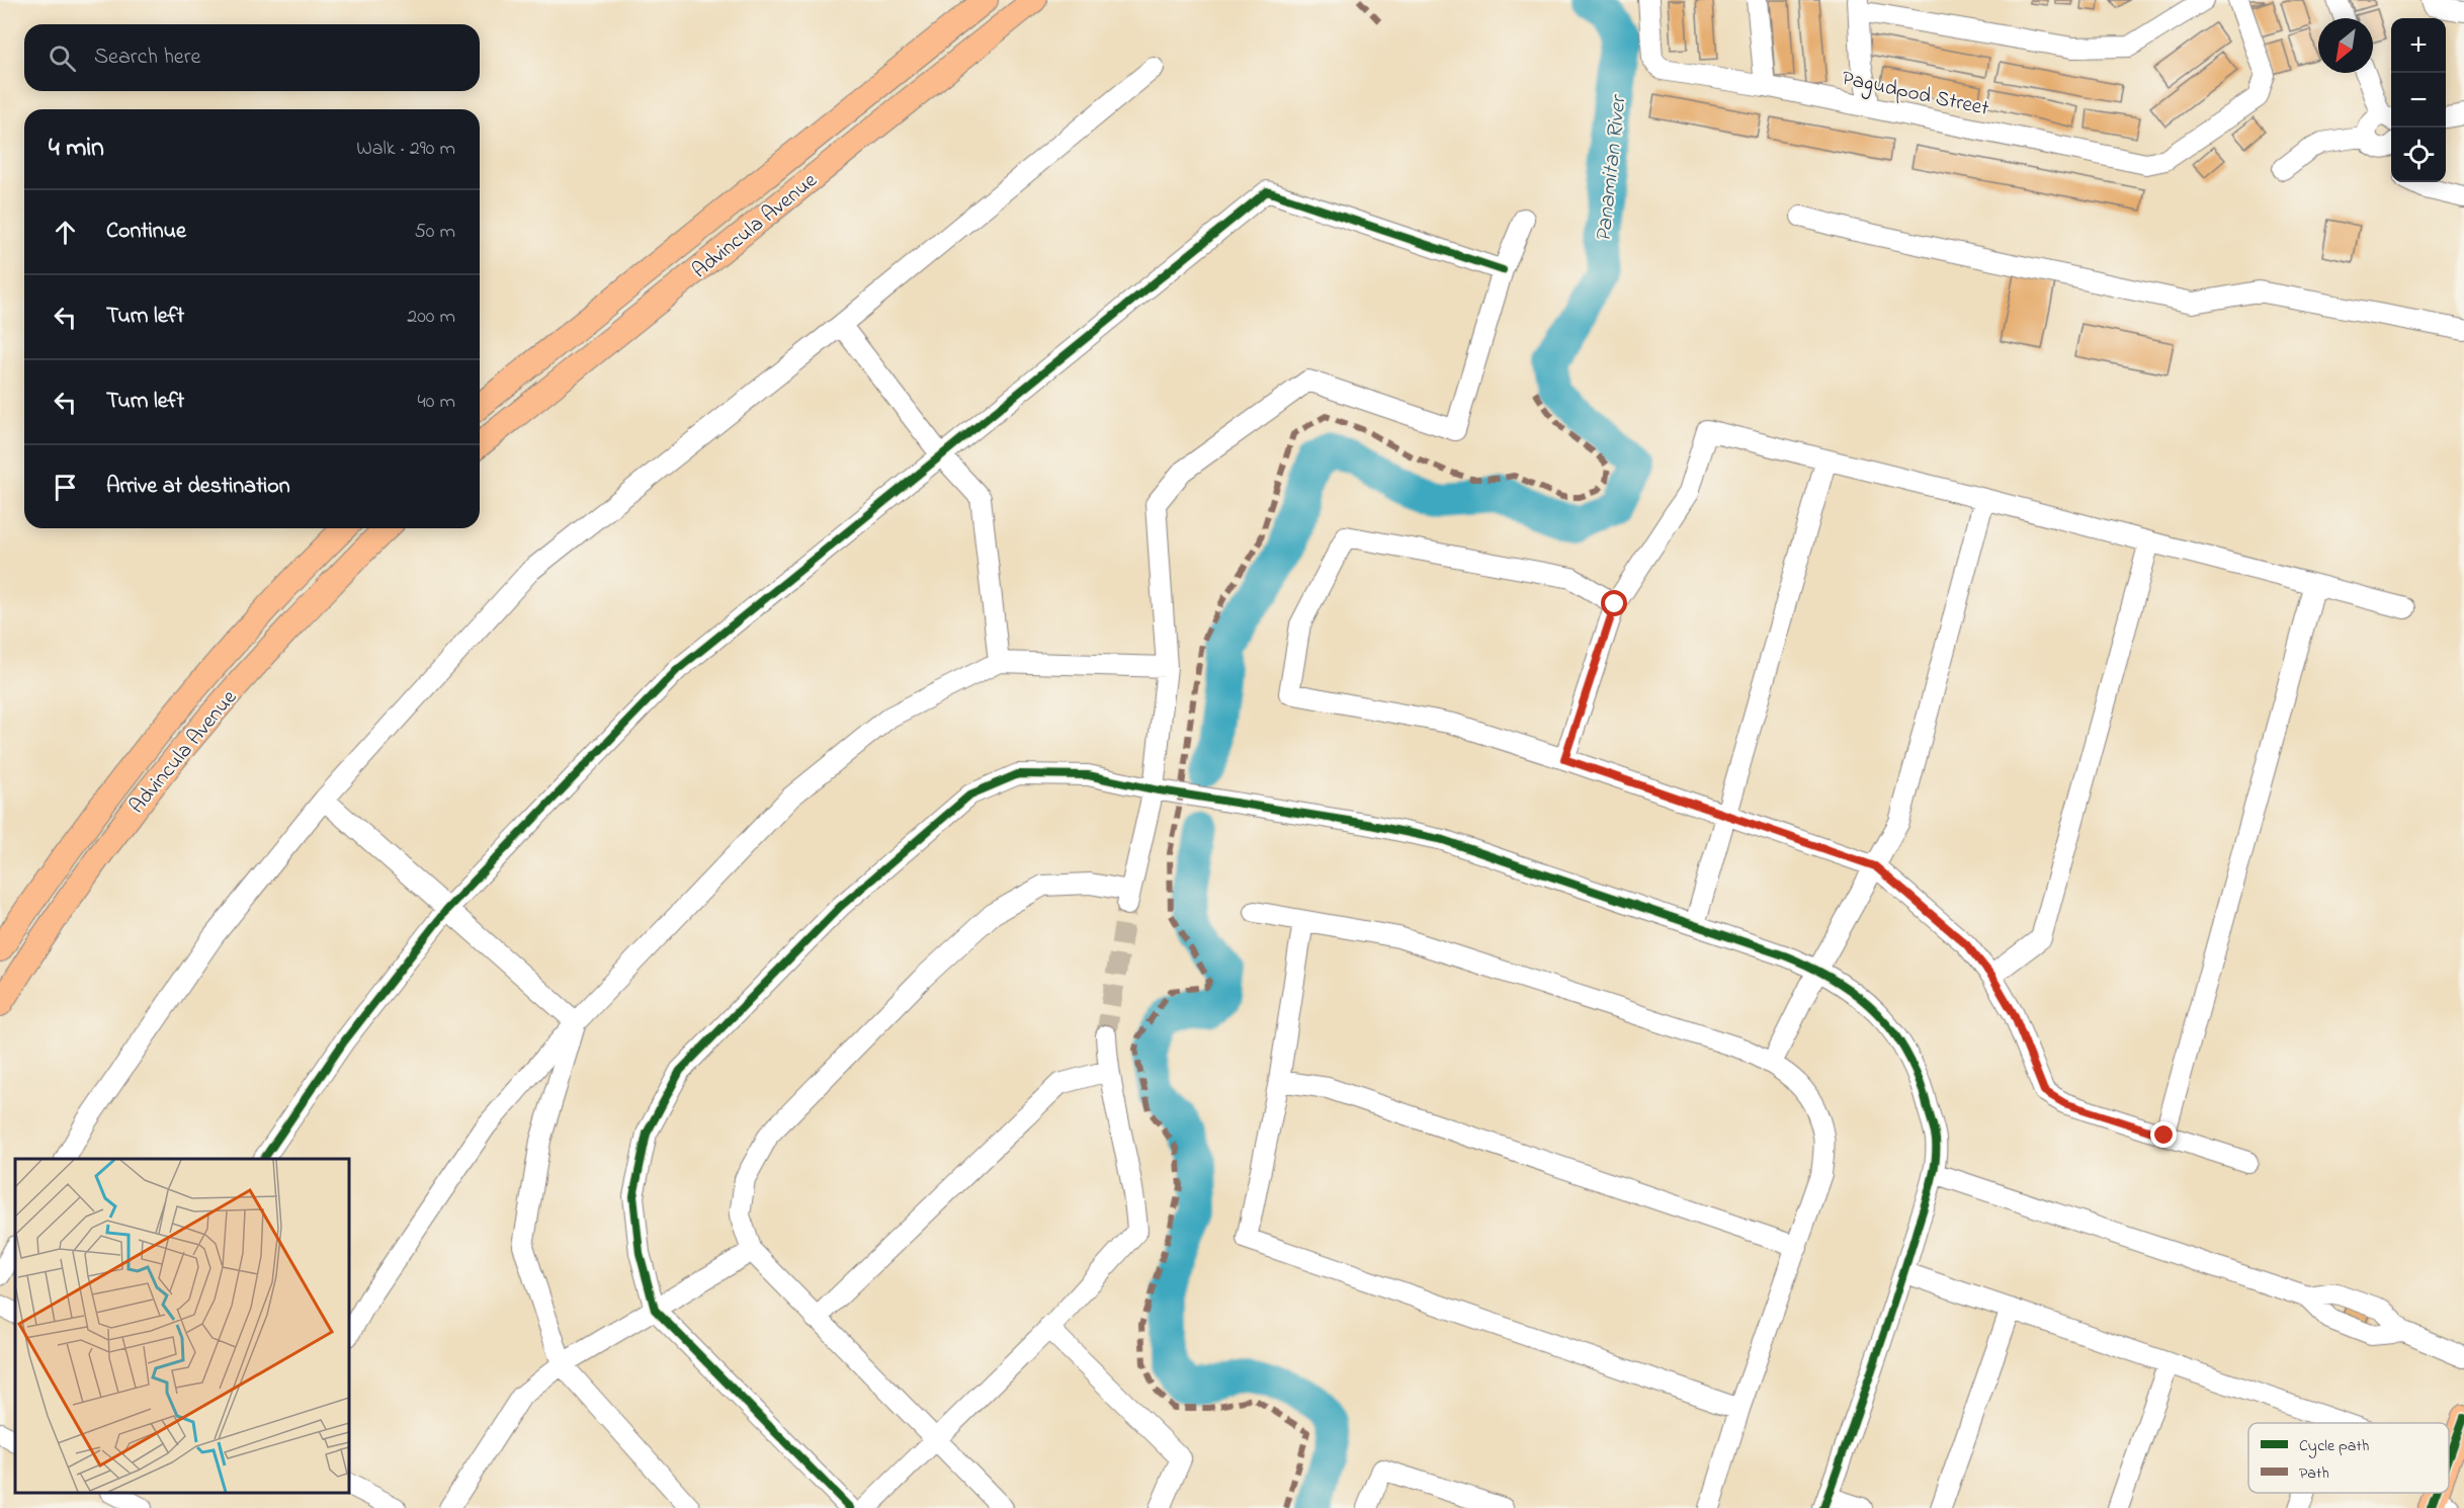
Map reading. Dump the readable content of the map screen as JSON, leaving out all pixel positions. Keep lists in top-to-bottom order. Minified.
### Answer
{"streets":{"main road":["Advincula Avenue"],"street":["Pagudpod Street"]},"water":["Panamitan River"],"legend":["Cycle path","Path"],"north":"bottom left","page":{"map_buttons":["+","−"],"search":"Search here","heading":["4 min","Walk · 290 m"],"list":[["Continue","50 m"],["Turn left","200 m"],["Turn left","40 m"],"Arrive at destination"]}}
